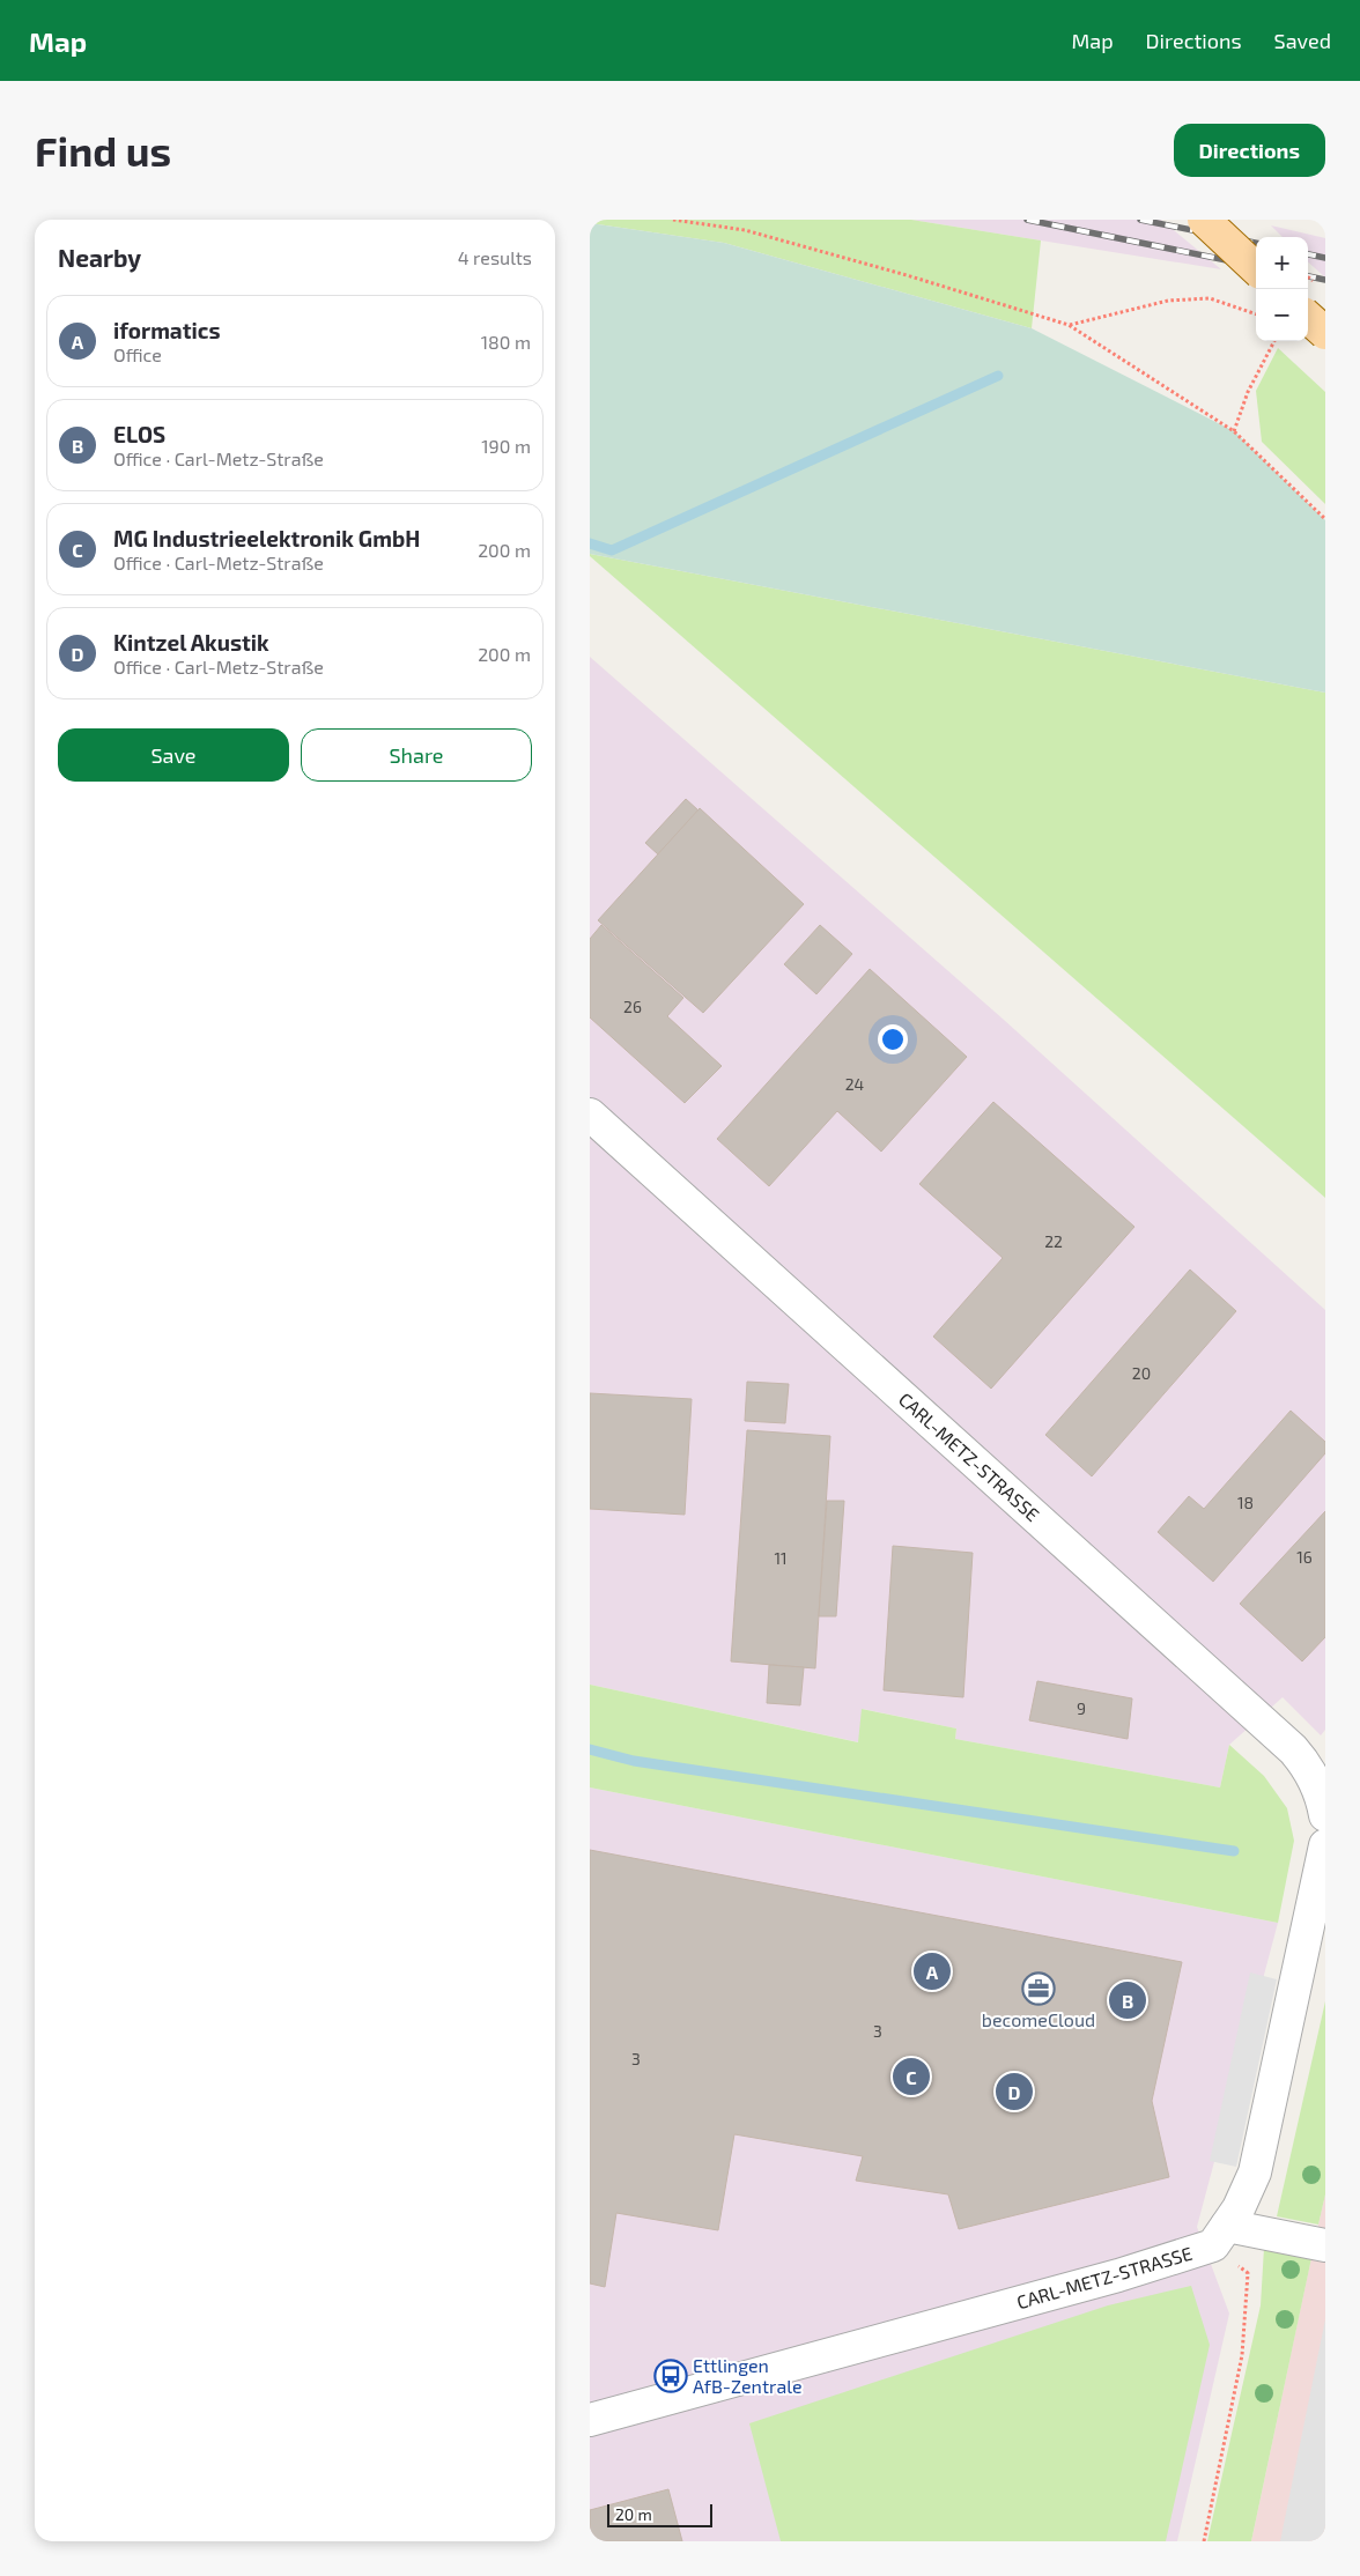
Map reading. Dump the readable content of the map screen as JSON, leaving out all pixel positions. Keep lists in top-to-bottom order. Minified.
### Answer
{"streets":{"street":["CARL-METZ-STRASSE"]},"places":{"office":["becomeCloud"],"bus stop":["Ettlingen AfB-Zentrale"]},"house_numbers":["26","24","22","20","18","16","11","9","3","3"],"scale_bar":"20 m","page":{"header":"Map","nav":["Map","Directions","Saved"],"buttons":["Directions",["Save","Share"]],"title":"Find us","heading":["Nearby","4 results"],"map_buttons":["+","−"],"list":[{"mark":"A","name":"iformatics","note":"Office","value":"180 m"},{"mark":"B","name":"ELOS","note":"Office · Carl-Metz-Straße","value":"190 m"},{"mark":"C","name":"MG Industrieelektronik GmbH","note":"Office · Carl-Metz-Straße","value":"200 m"},{"mark":"D","name":"Kintzel Akustik","note":"Office · Carl-Metz-Straße","value":"200 m"}],"pins":["A","B","C","D"],"scale":"20 m"}}
